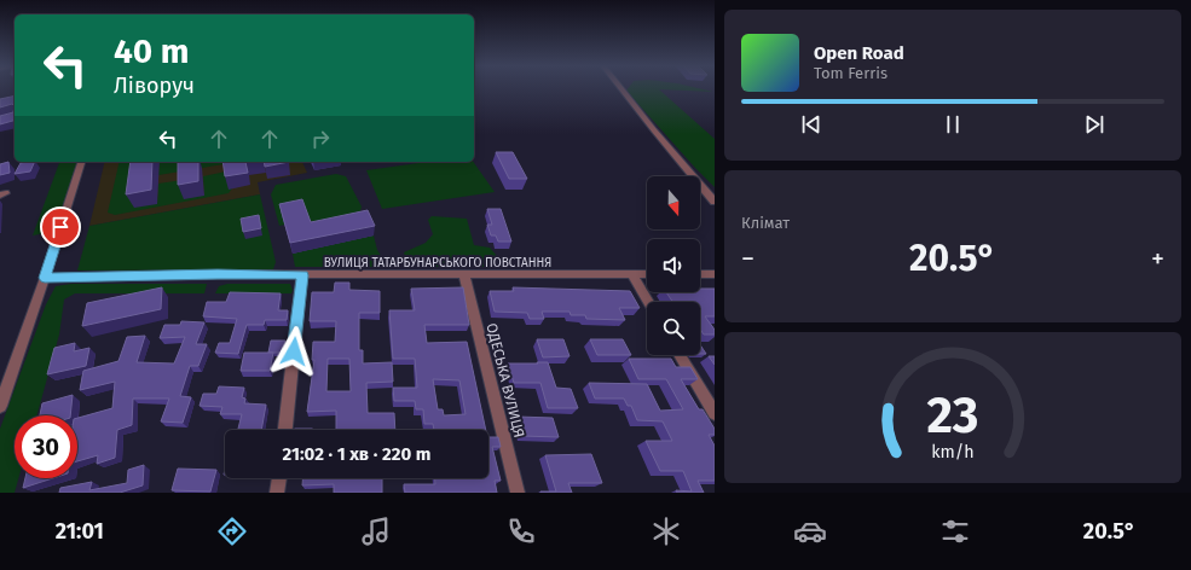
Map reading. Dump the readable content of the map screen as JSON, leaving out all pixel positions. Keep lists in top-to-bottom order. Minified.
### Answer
{"streets":{"street":["ВУЛИЦЯ ТАТАРБУНАРСЬКОГО ПОВСТАННЯ","ОДЕСЬКА ВУЛИЦЯ"]},"crossings":[["ВУЛИЦЯ ТАТАРБУНАРСЬКОГО ПОВСТАННЯ","ОДЕСЬКА ВУЛИЦЯ"]],"north":"bottom","page":{"turn":["40 m","Ліворуч"],"song":["Open Road","Tom Ferris"],"tile":"Клімат","heat":["−","20.5°","+"],"limit":"30","trip":"21:02 · 1 хв · 220 m","tabs":["21:01","20.5°"],"gauge":["23","km/h"]}}
